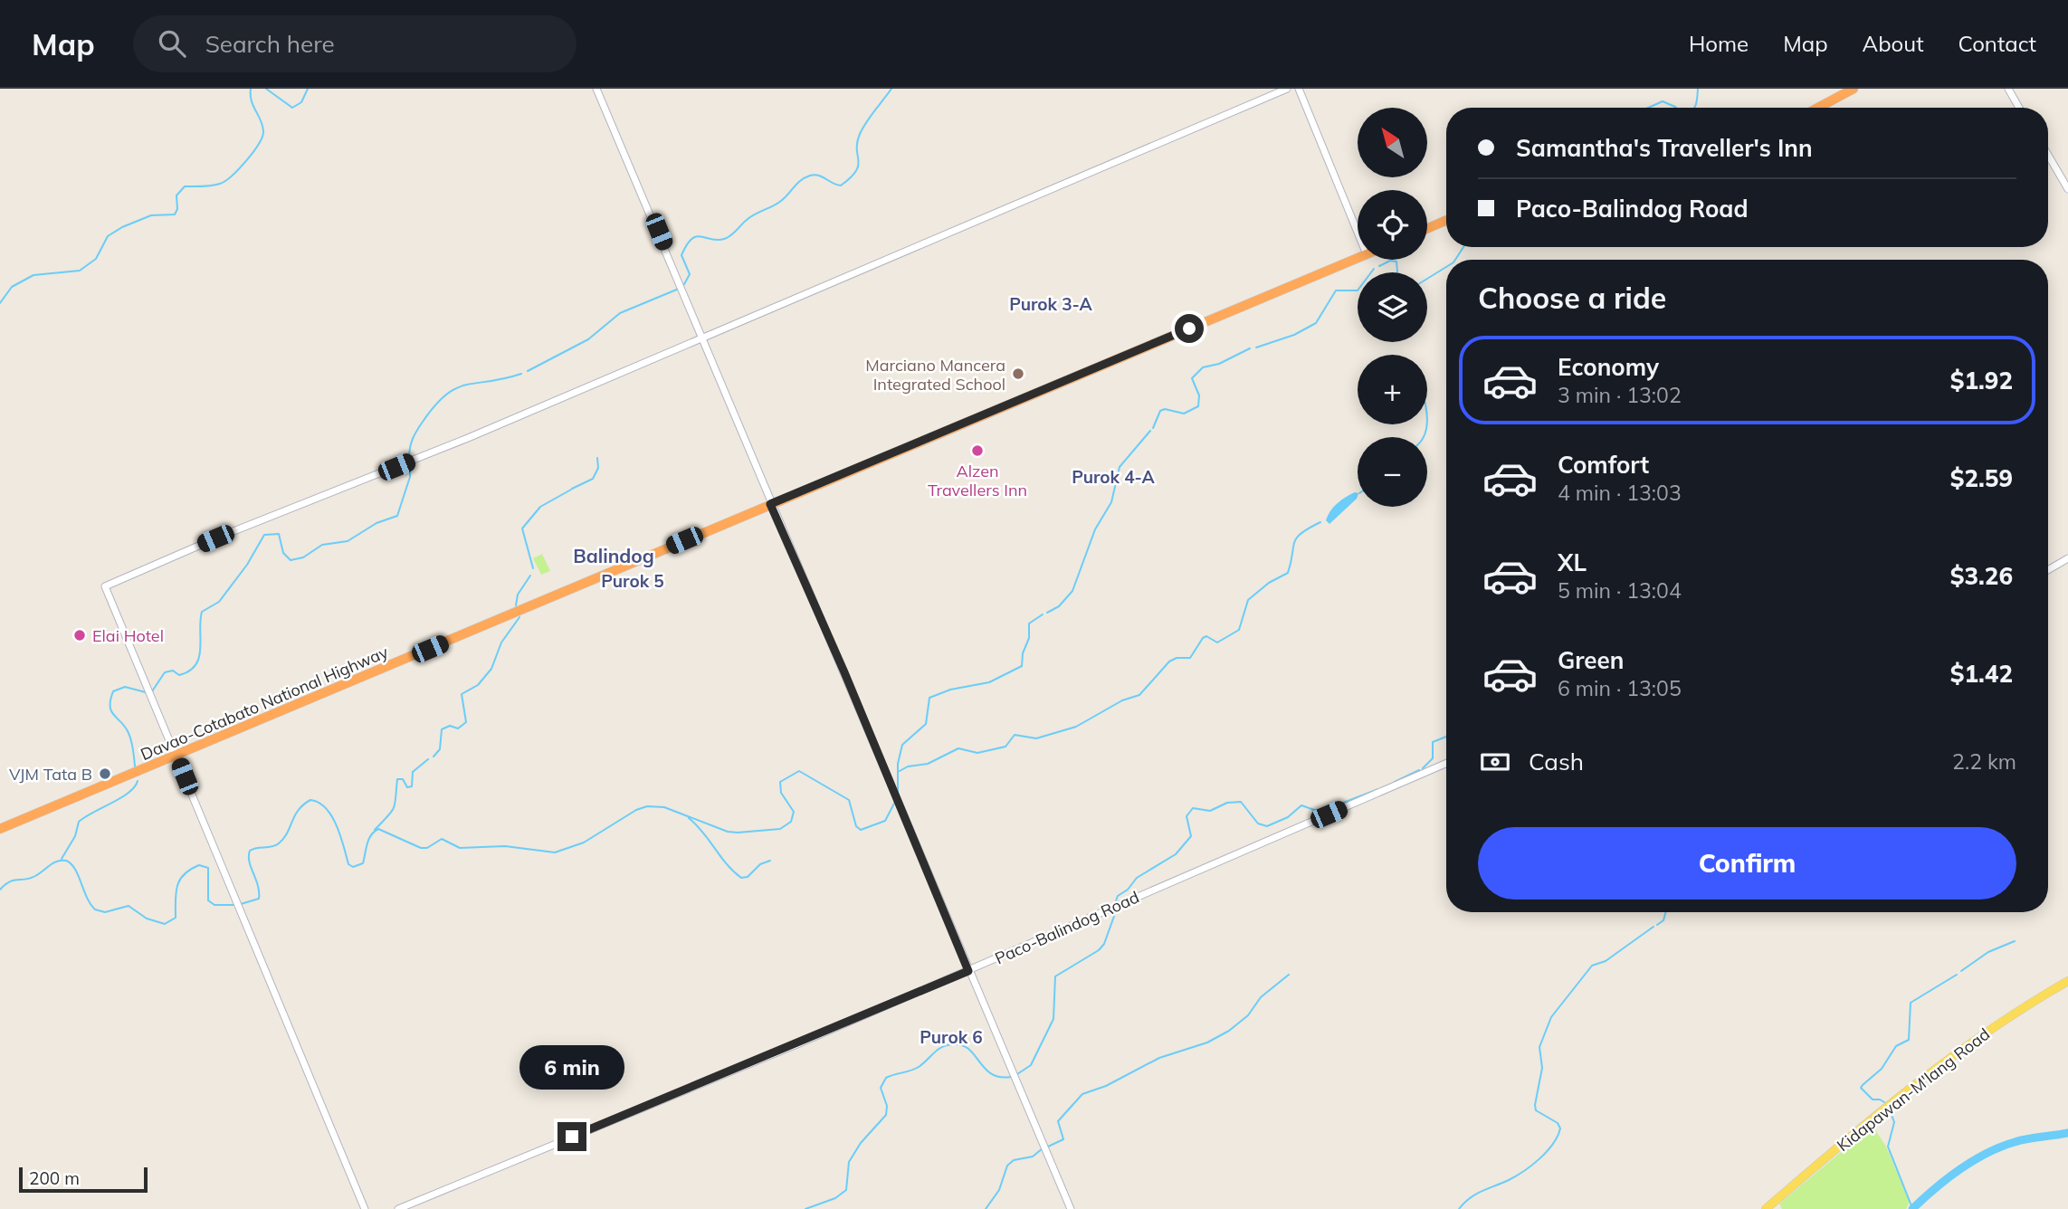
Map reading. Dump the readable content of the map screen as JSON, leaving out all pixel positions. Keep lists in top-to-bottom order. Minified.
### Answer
{"streets":{"highway":["Davao-Cotabato National Highway"],"main road":["Kidapawan-M'lang Road"],"street":["Paco-Balindog Road"]},"districts":["Purok 3-A","Purok 4-A","Balindog","Purok 5","Purok 6"],"places":["Marciano Mancera Integrated School","Alzen Travellers Inn","Elai Hotel","VJM Tata B"],"scale_bar":"200 m","north":"top left","page":{"header":"Map","search":"Search here","nav":["Home","Map","About","Contact"],"map_buttons":["+","−"],"banner":["Samantha's Traveller's Inn","Paco-Balindog Road"],"heading":"Choose a ride","list":[{"name":"Economy","note":"3 min · 13:02","value":"$1.92"},{"name":"Comfort","note":"4 min · 13:03","value":"$2.59"},{"name":"XL","note":"5 min · 13:04","value":"$3.26"},{"name":"Green","note":"6 min · 13:05","value":"$1.42"}],"pay":["Cash","2.2 km"],"buttons":"Confirm","bubble":"6 min","scale":"200 m"}}
